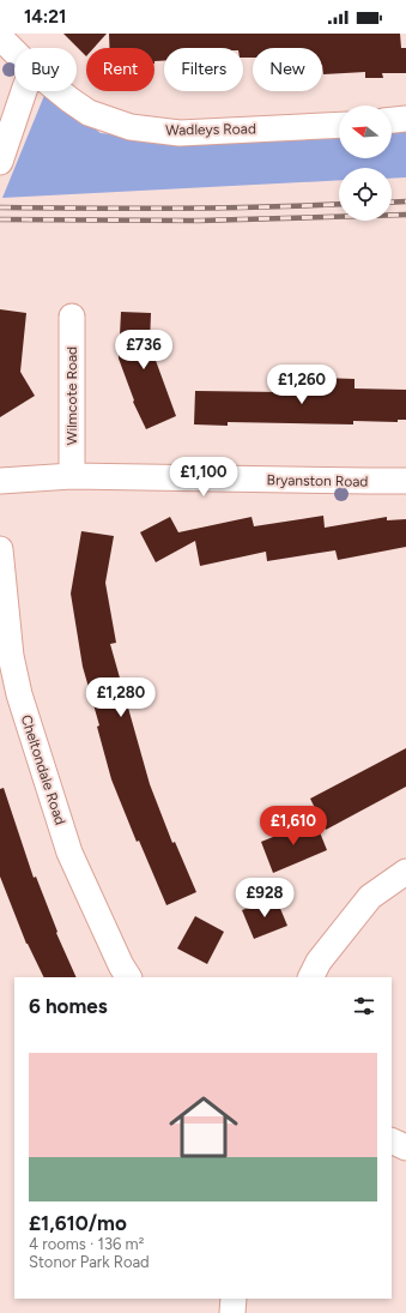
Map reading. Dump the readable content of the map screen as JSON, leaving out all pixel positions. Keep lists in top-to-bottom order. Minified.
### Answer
{"streets":{"street":["Wadleys Road","Wilmcote Road","Bryanston Road","Cheltondale Road"]},"crossings":[["Wilmcote Road","Bryanston Road"]],"north":"left","page":{"status":"14:21","chip":["Buy","Rent","Filters","New"],"price":["£736","£1,260","£1,100","£1,280","£1,610","£928"],"heading":"6 homes","list":[{"name":"£1,610/mo","note":"4 rooms · 136 m² · Stonor Park Road"}]}}
